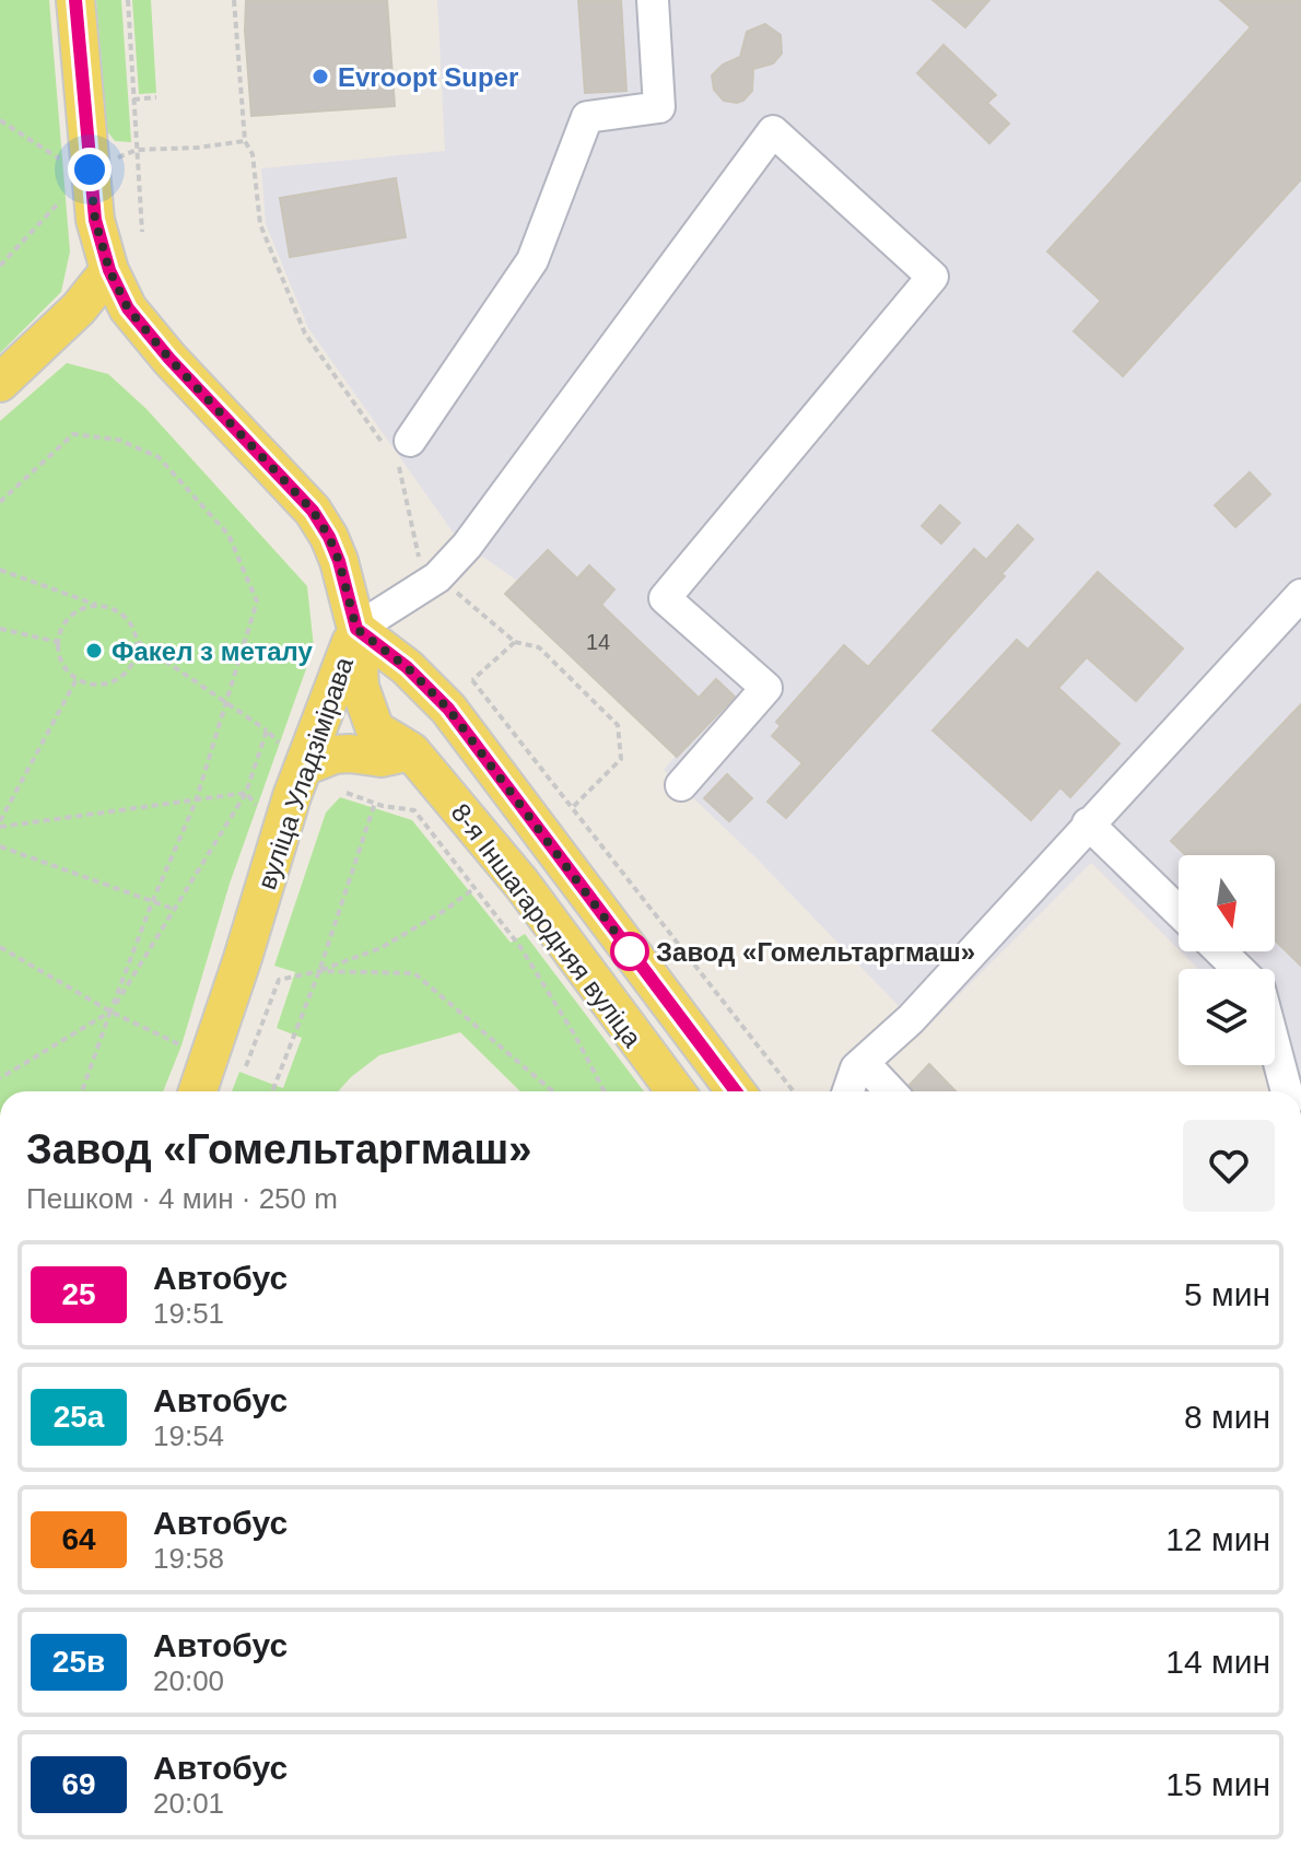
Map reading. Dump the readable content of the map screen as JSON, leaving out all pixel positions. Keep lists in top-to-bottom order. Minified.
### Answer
{"streets":{"main road":["вуліца Уладзімірава","8-я Іншагародняя вуліца"]},"crossings":[["вуліца Уладзімірава","8-я Іншагародняя вуліца"]],"places":["Evroopt Super","Факел з металу","Завод «Гомельтаргмаш»"],"lines":["bus line 25"],"house_numbers":["14"],"north":"bottom","page":{"heading":["Завод «Гомельтаргмаш»","Пешком · 4 мин · 250 m"],"list":[{"mark":"25","name":"Автобус","note":"19:51","value":"5 мин"},{"mark":"25а","name":"Автобус","note":"19:54","value":"8 мин"},{"mark":"64","name":"Автобус","note":"19:58","value":"12 мин"},{"mark":"25в","name":"Автобус","note":"20:00","value":"14 мин"},{"mark":"69","name":"Автобус","note":"20:01","value":"15 мин"}]}}
